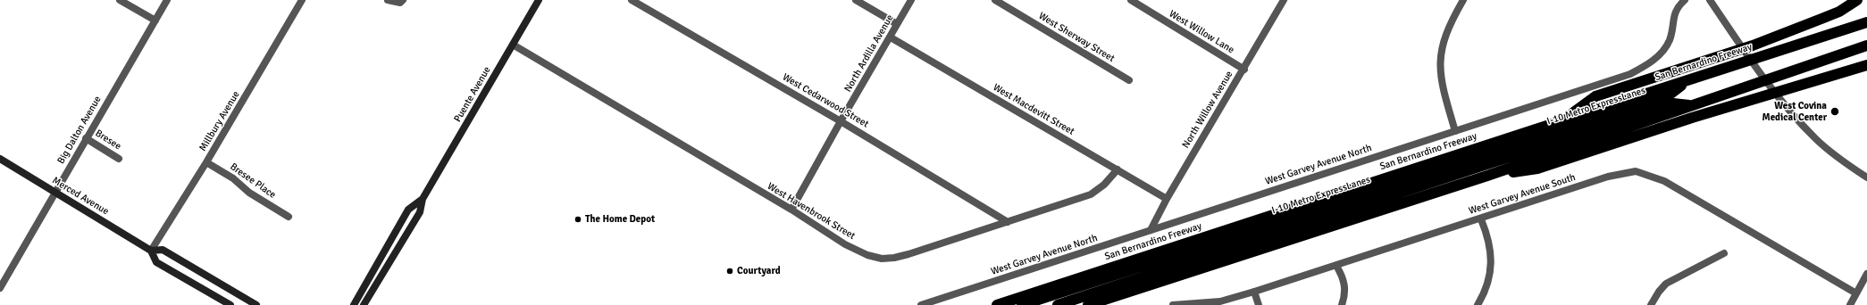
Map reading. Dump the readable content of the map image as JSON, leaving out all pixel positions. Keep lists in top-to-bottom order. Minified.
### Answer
{"streets":{"highway":["San Bernardino Freeway","I-10 Metro ExpressLanes"],"main road":["Puente Avenue","Merced Avenue"],"street":["West Willow Lane","West Sherway Street","North Ardilla Avenue","West Cedarwood Street","West Macdevitt Street","North Willow Avenue","Millbury Avenue","Big Dalton Avenue","Bresee","West Garvey Avenue North","Bresee Place","West Garvey Avenue South","West Havenbrook Street"]},"crossings":[["West Willow Lane","North Willow Avenue"],["North Ardilla Avenue","West Cedarwood Street"],["North Ardilla Avenue","West Macdevitt Street"],["North Ardilla Avenue","West Havenbrook Street"],["San Bernardino Freeway","I-10 Metro ExpressLanes"],["Puente Avenue","West Havenbrook Street"],["West Cedarwood Street","West Havenbrook Street"],["West Macdevitt Street","North Willow Avenue"],["West Macdevitt Street","West Havenbrook Street"],["North Willow Avenue","West Garvey Avenue North"],["Millbury Avenue","Bresee Place"],["Millbury Avenue","Merced Avenue"],["Big Dalton Avenue","Bresee"],["Big Dalton Avenue","Merced Avenue"]],"places":["West Covina Medical Center","The Home Depot","Courtyard"]}
